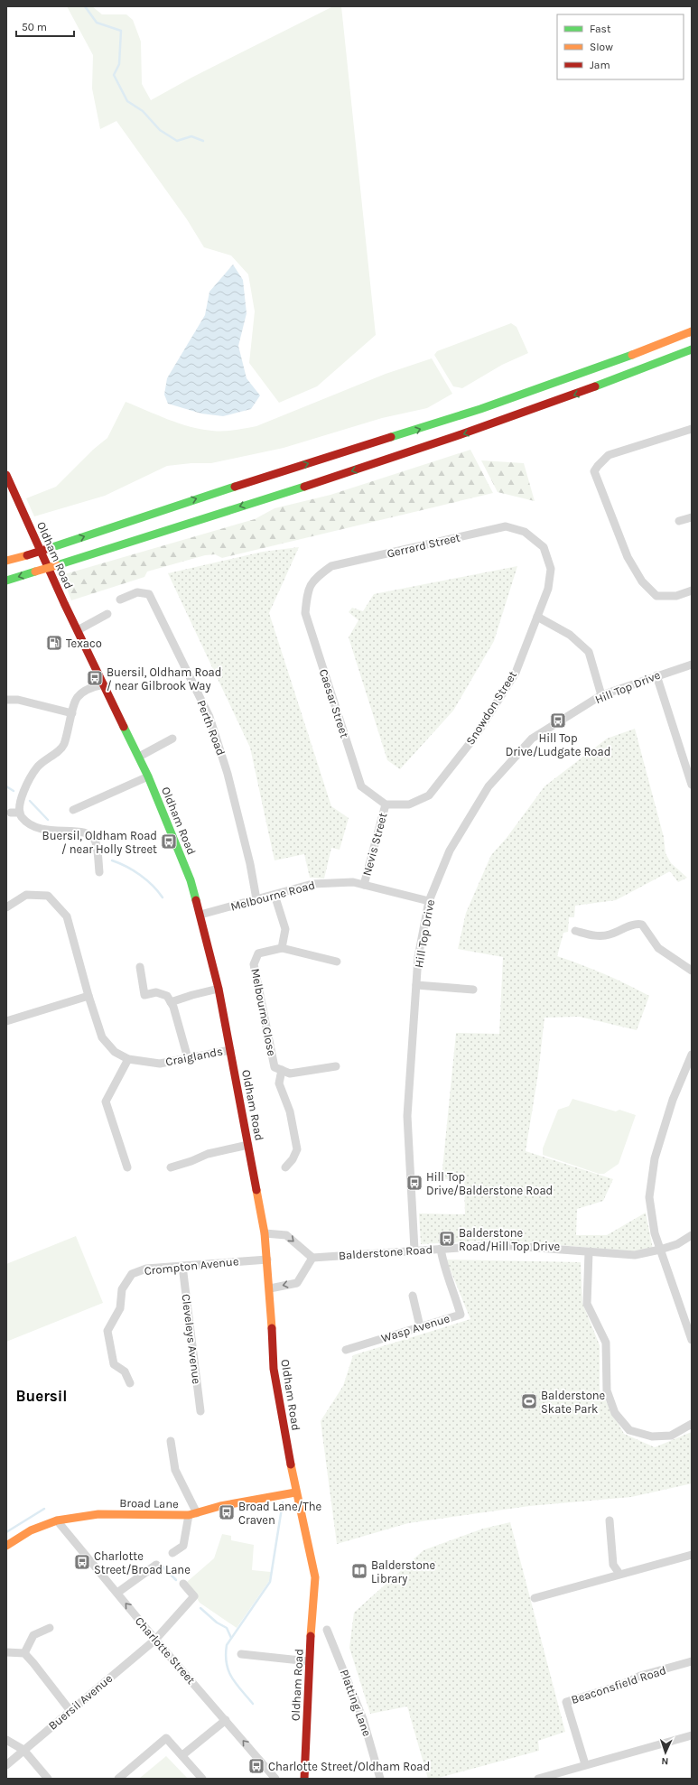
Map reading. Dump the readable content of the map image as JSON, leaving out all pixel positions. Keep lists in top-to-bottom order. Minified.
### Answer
{"streets":{"main road":["Oldham Road","Broad Lane"],"street":["Gerrard Street","Hill Top Drive","Caesar Street","Snowdon Street","Perth Road","Nevis Street","Melbourne Road","Melbourne Close","Craiglands","Balderstone Road","Crompton Avenue","Wasp Avenue","Cleveleys Avenue","Charlotte Street","Beaconsfield Road","Buersil Avenue","Platting Lane"]},"crossings":[["Gerrard Street","Caesar Street"],["Gerrard Street","Snowdon Street"],["Oldham Road","Melbourne Road"],["Oldham Road","Craiglands"],["Oldham Road","Crompton Avenue"],["Oldham Road","Broad Lane"],["Hill Top Drive","Melbourne Road"],["Hill Top Drive","Balderstone Road"],["Caesar Street","Snowdon Street"],["Caesar Street","Nevis Street"],["Snowdon Street","Nevis Street"],["Perth Road","Melbourne Road"],["Nevis Street","Melbourne Road"],["Balderstone Road","Wasp Avenue"],["Crompton Avenue","Cleveleys Avenue"],["Broad Lane","Charlotte Street"],["Charlotte Street","Buersil Avenue"]],"one_way":["Charlotte Street"],"districts":["Buersil"],"places":{"fuel station":["Texaco"],"bus stop":["Buersil, Oldham Road / near Gilbrook Way","Hill Top Drive/Ludgate Road","Buersil, Oldham Road / near Holly Street","Hill Top Drive/Balderstone Road","Balderstone Road/Hill Top Drive","Broad Lane/The Craven","Charlotte Street/Broad Lane","Charlotte Street/Oldham Road"],"sports":["Balderstone Skate Park"],"library":["Balderstone Library"]},"legend":["Fast","Slow","Jam"],"scale_bar":"50 m","north":"bottom"}
